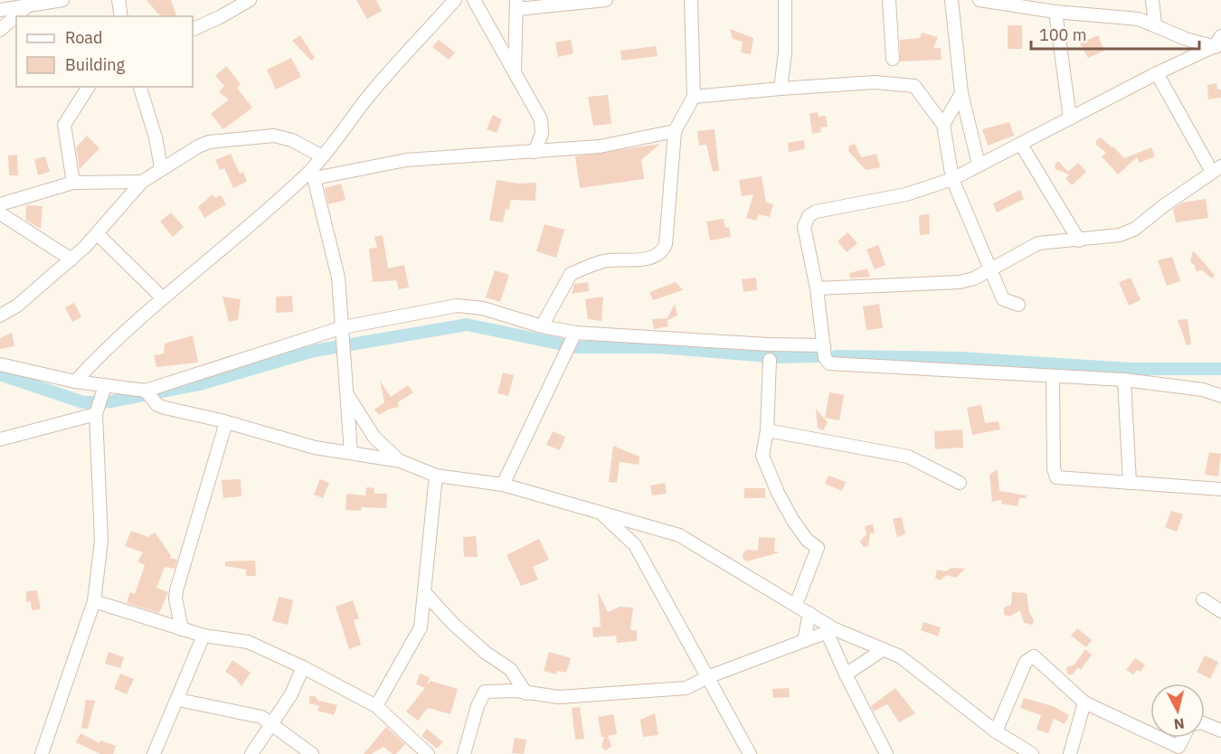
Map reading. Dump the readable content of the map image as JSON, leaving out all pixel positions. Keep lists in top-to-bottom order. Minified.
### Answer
{"legend":["Road","Building"],"scale_bar":"100 m","north":"bottom"}
